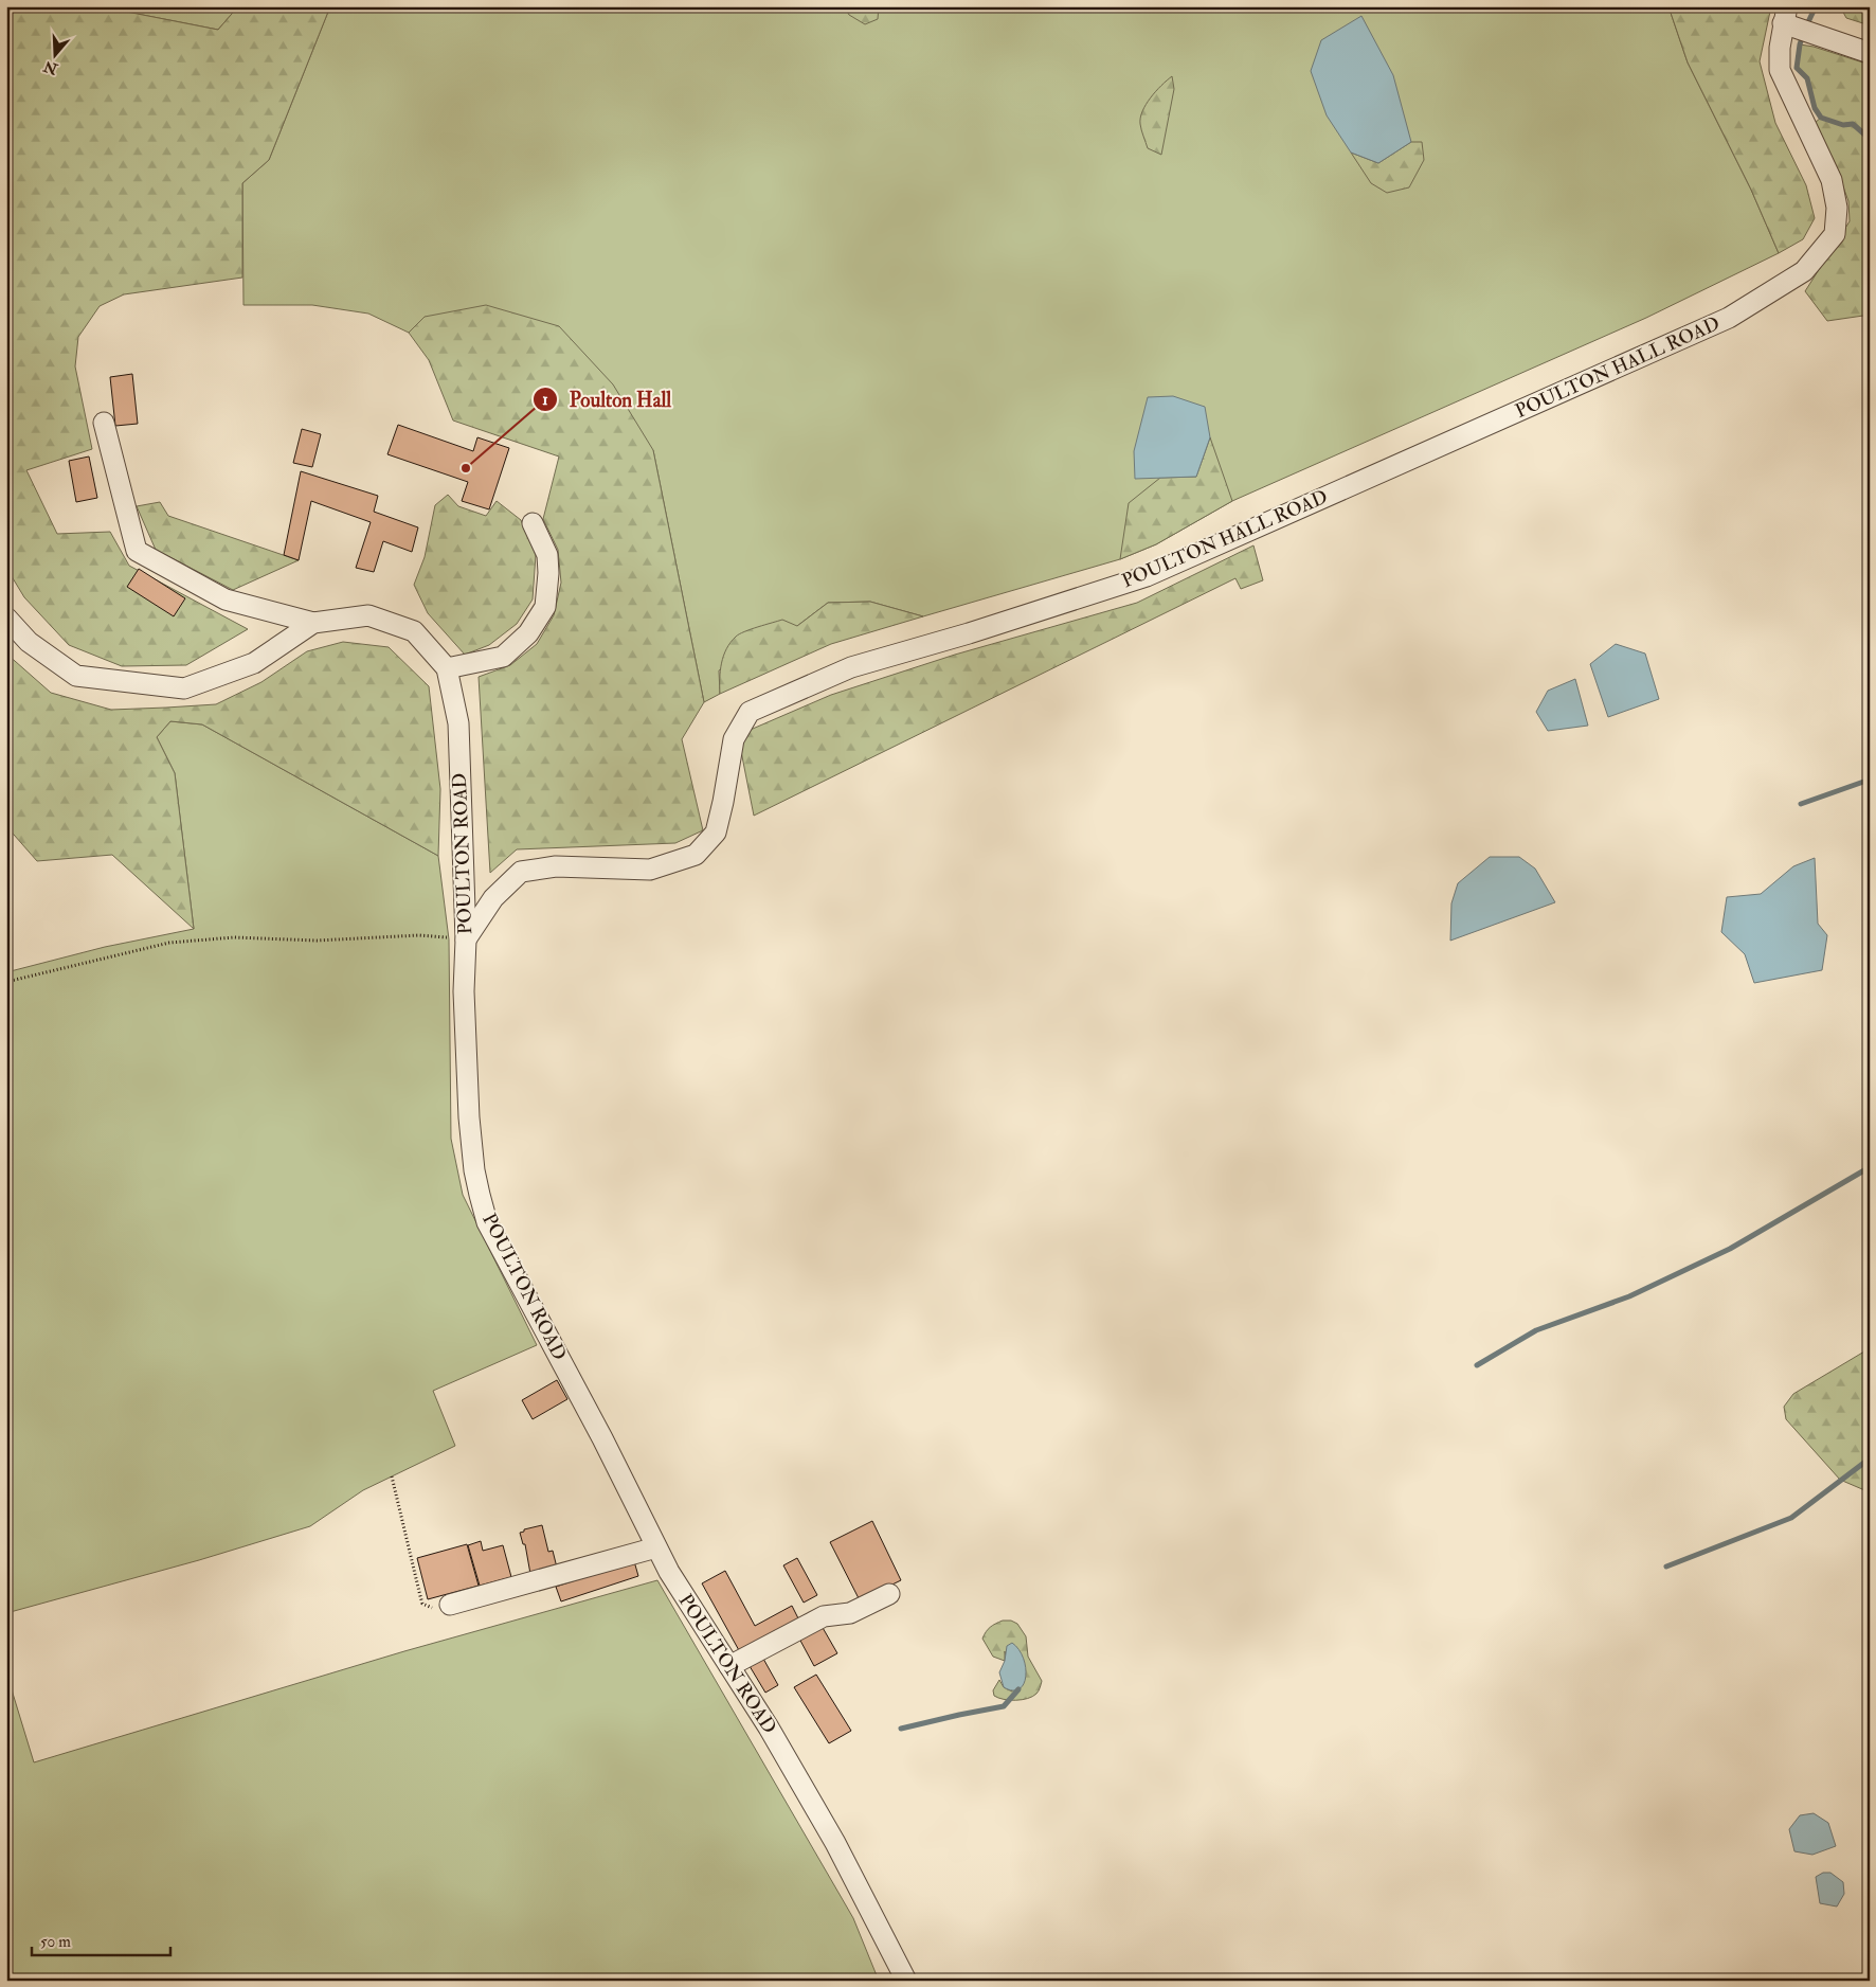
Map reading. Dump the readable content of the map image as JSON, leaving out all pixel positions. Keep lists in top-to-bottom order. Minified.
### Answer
{"streets":{"street":["POULTON HALL ROAD","POULTON ROAD"]},"crossings":[["POULTON HALL ROAD","POULTON ROAD"]],"places":["Poulton Hall"],"scale_bar":"50 m","north":"bottom"}
